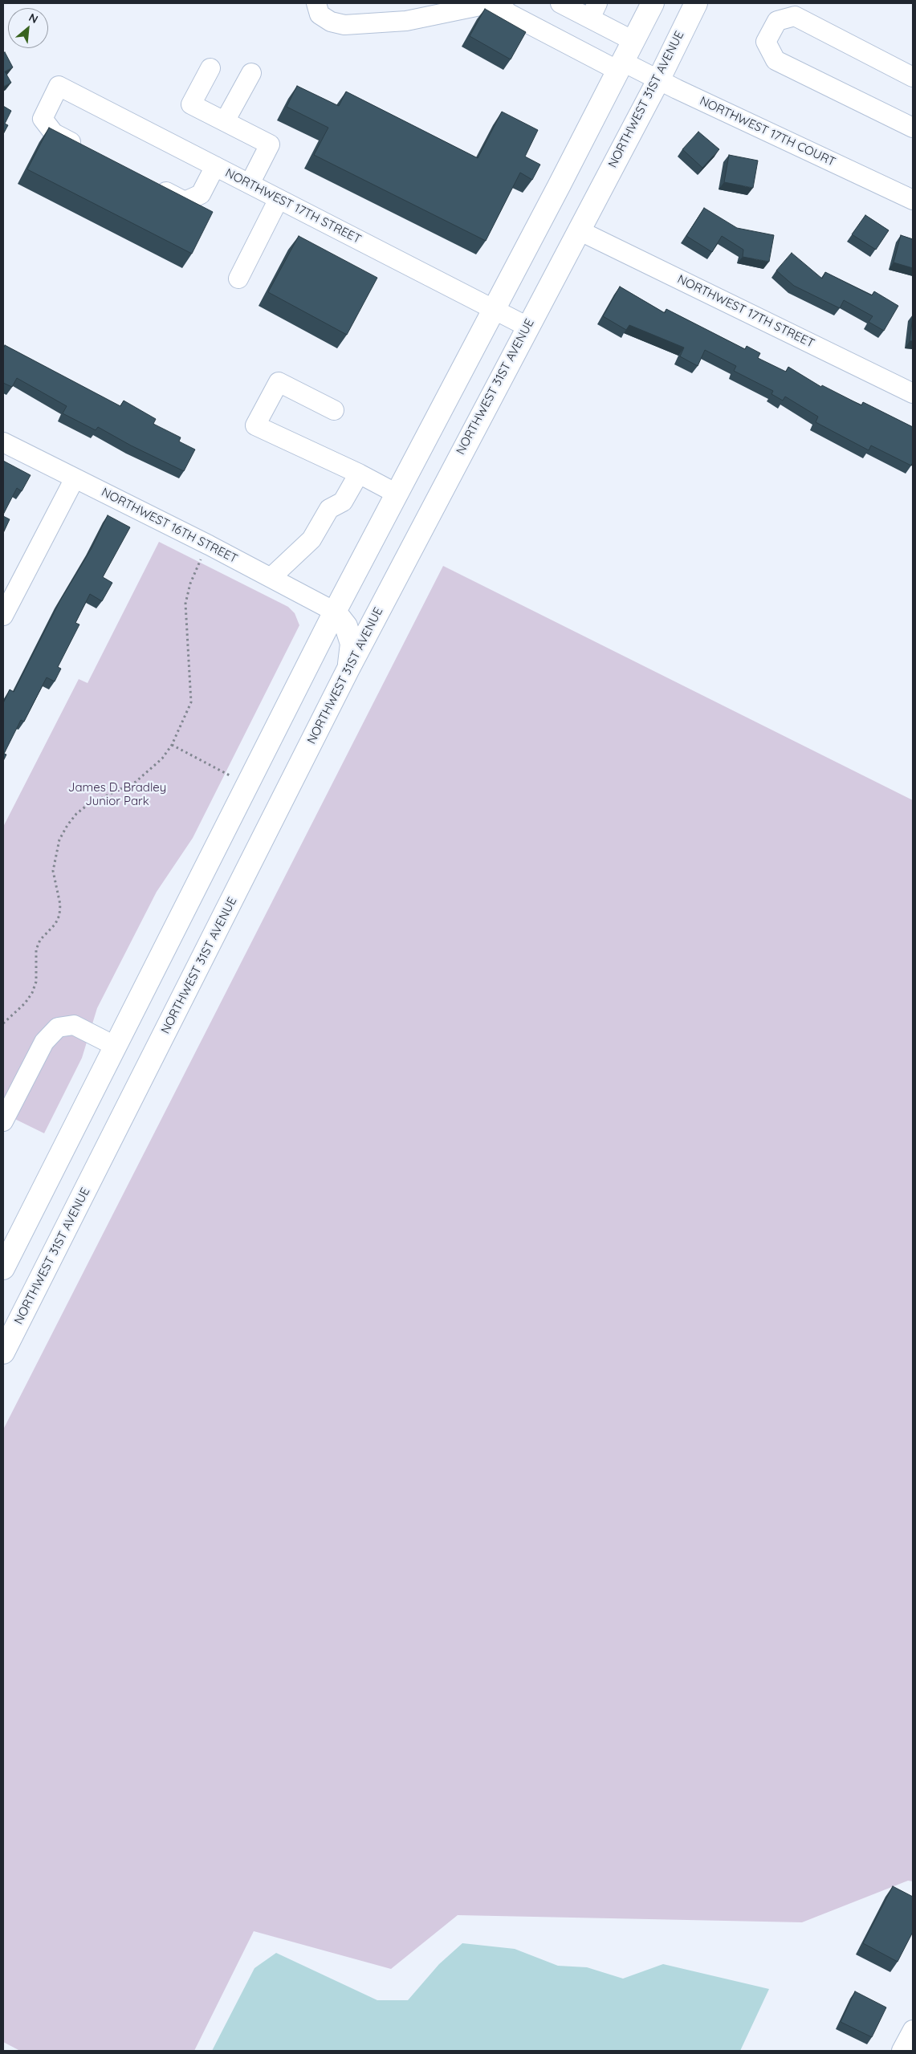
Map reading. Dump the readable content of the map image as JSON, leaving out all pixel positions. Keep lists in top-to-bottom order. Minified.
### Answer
{"streets":{"main road":["NORTHWEST 31ST AVENUE"],"street":["NORTHWEST 17TH COURT","NORTHWEST 17TH STREET","NORTHWEST 16TH STREET"]},"crossings":[["NORTHWEST 31ST AVENUE","NORTHWEST 17TH COURT"],["NORTHWEST 31ST AVENUE","NORTHWEST 17TH STREET"]],"parks":["James D. Bradley Junior Park"],"north":"top right"}
